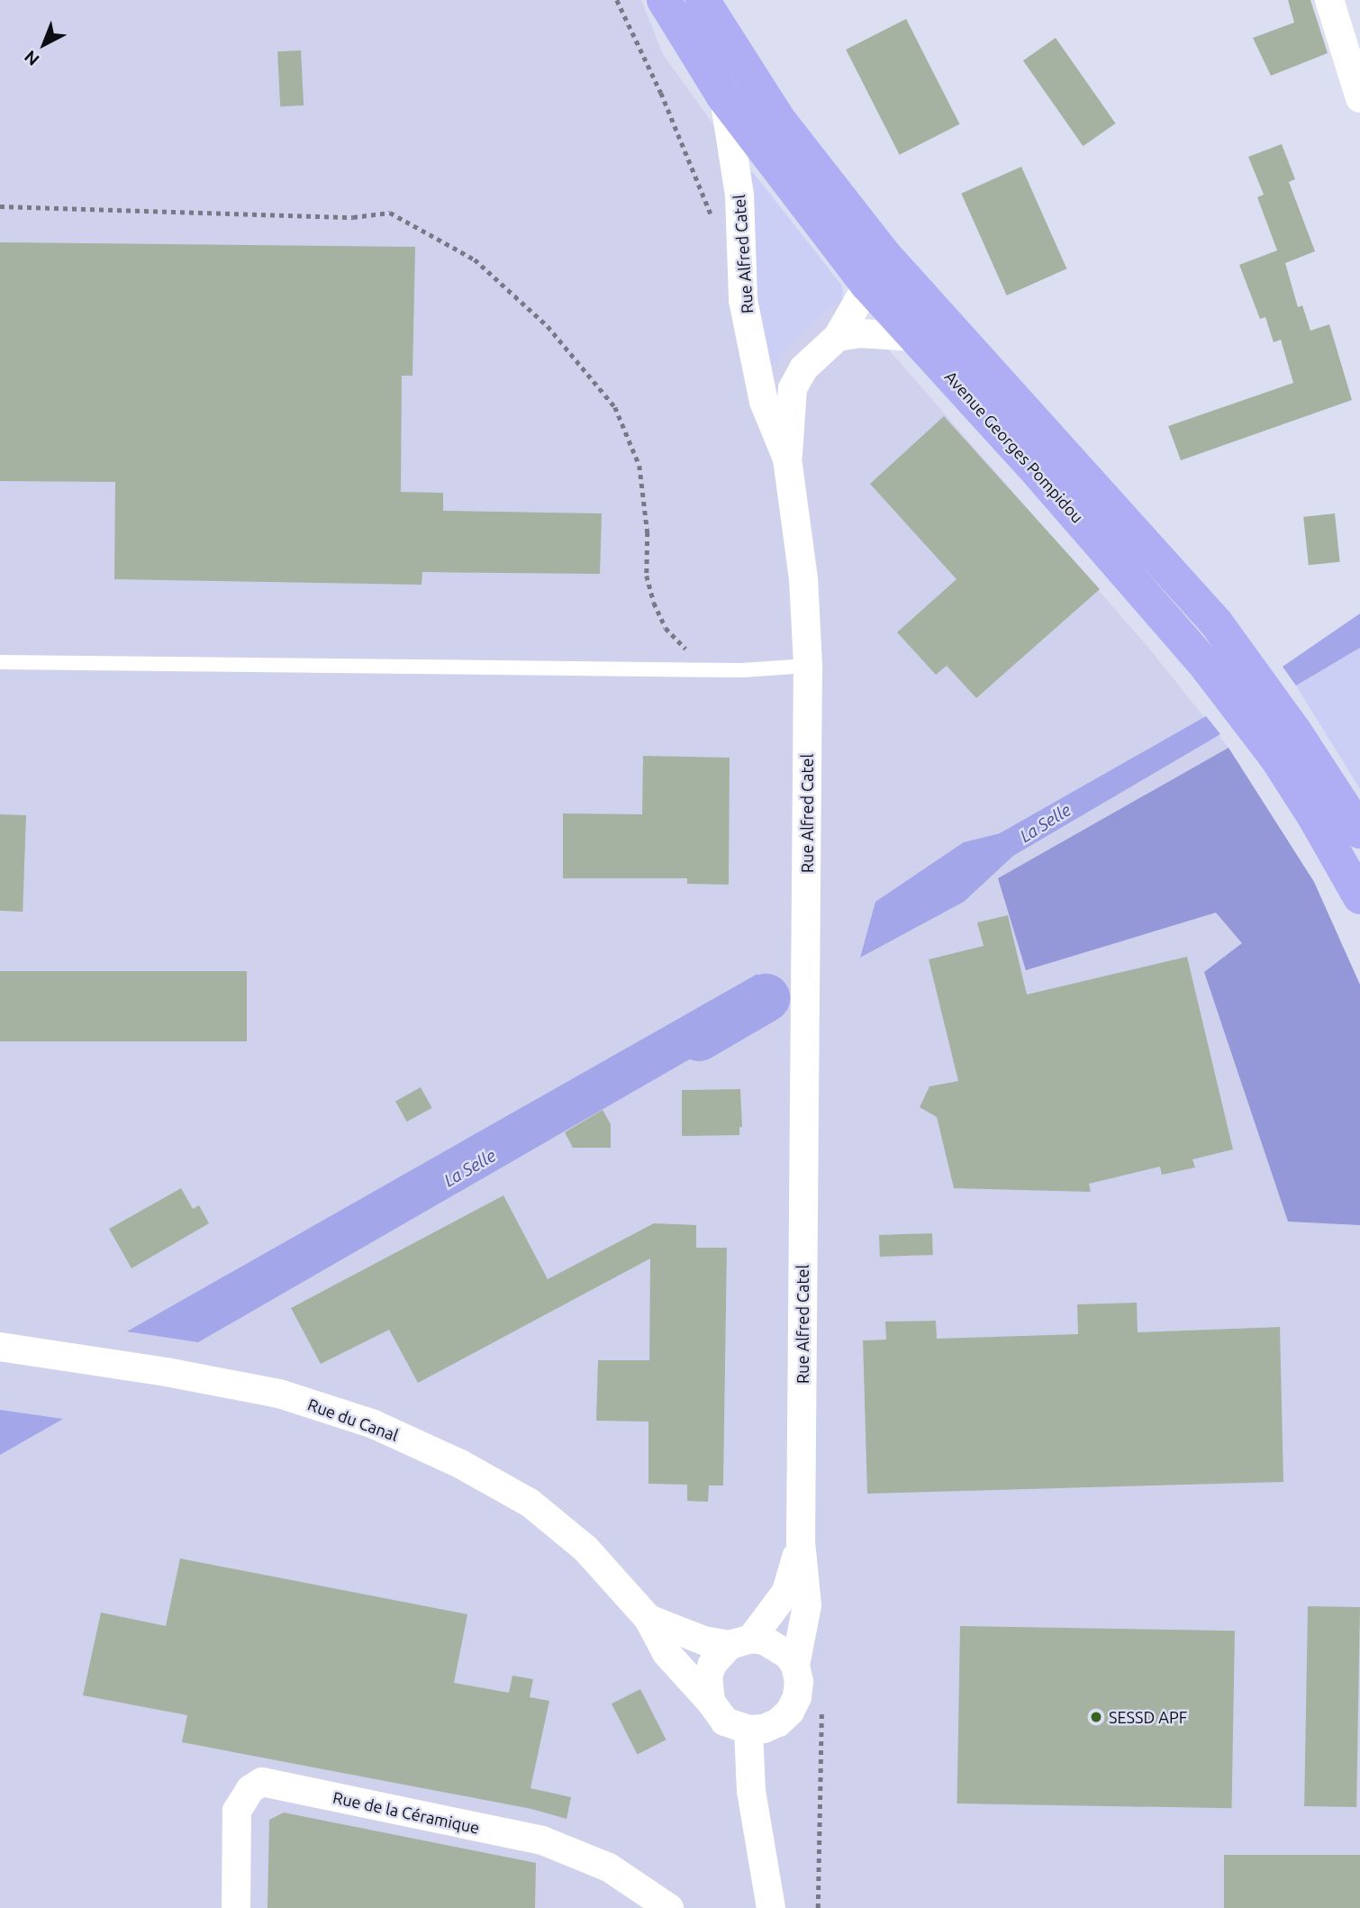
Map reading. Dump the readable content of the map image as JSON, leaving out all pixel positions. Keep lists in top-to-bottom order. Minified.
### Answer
{"streets":{"main road":["Avenue Georges Pompidou"],"street":["Rue Alfred Catel","Rue du Canal","Rue de la Céramique"]},"crossings":[["Rue Alfred Catel","Avenue Georges Pompidou"],["Rue Alfred Catel","Rue du Canal"]],"water":["La Selle"],"places":["SESSD APF"],"north":"bottom left"}
